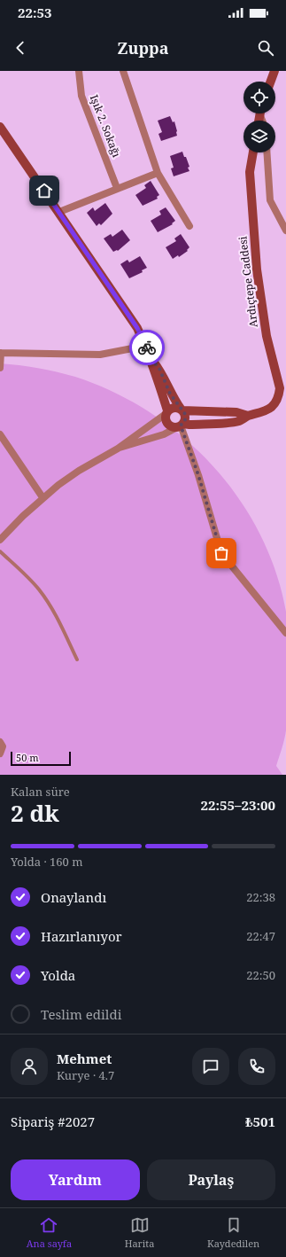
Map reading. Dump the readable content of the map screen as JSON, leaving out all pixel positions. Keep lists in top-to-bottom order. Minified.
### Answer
{"streets":{"street":["Işık 2. Sokağı","Ardıçtepe Caddesi"]},"scale_bar":"50 m","page":{"status":"22:53","header":"Zuppa","scale":"50 m","heading":["2 dk","Kalan süre","22:55–23:00"],"panel":["Mehmet","Kurye · 4.7","Sipariş #2027","₺501"],"bar":"Yolda · 160 m","list":[["Onaylandı","22:38"],["Hazırlanıyor","22:47"],["Yolda","22:50"],"Teslim edildi"],"buttons":["Yardım","Paylaş"],"tabs":["Ana sayfa","Harita","Kaydedilen"]}}
